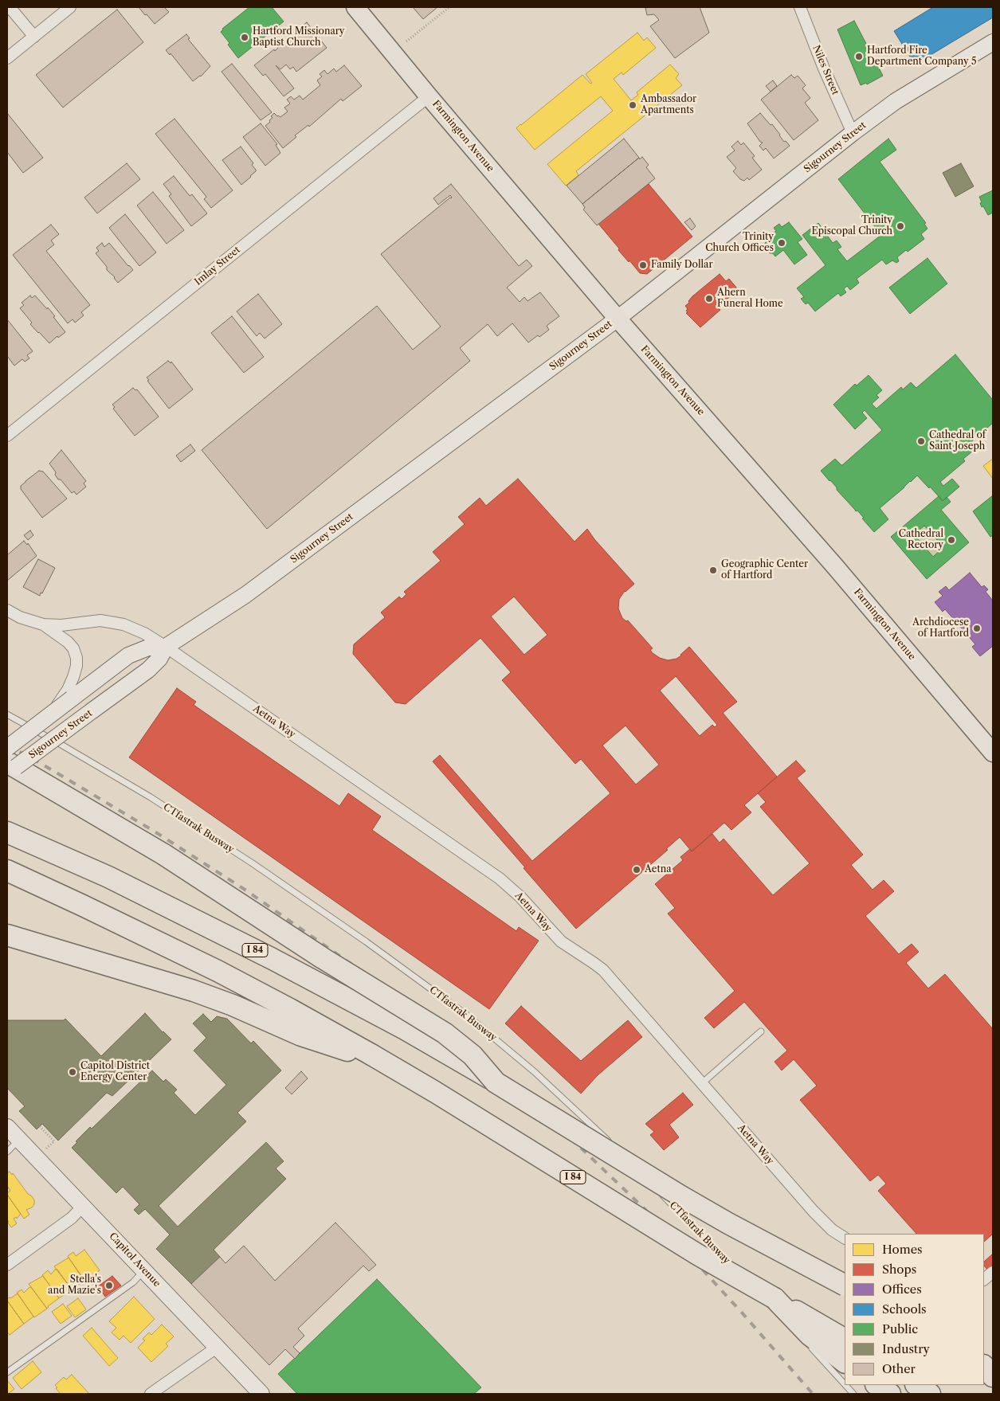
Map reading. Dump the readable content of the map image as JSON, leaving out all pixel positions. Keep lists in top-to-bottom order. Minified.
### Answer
{"streets":{"highway":["I 84"],"main road":["Farmington Avenue","Sigourney Street","Capitol Avenue"],"street":["Niles Street","Imlay Street","Aetna Way"],"lane":["CTfastrak Busway"]},"crossings":[["Niles Street","Sigourney Street"],["Farmington Avenue","Sigourney Street"],["Farmington Avenue","Imlay Street"],["Sigourney Street","Aetna Way"],["CTfastrak Busway","I 84"]],"places":["Hartford Missionary Baptist Church","Hartford Fire Department Company 5","Ambassador Apartments","Trinity Episcopal Church","Trinity Church Offices","Family Dollar","Ahern Funeral Home","Cathedral of Saint Joseph","Cathedral Rectory","Geographic Center of Hartford","Archdiocese of Hartford","Aetna","Capitol District Energy Center","Stella's and Mazie's"],"legend":["Homes","Shops","Offices","Schools","Public","Industry","Other"]}
